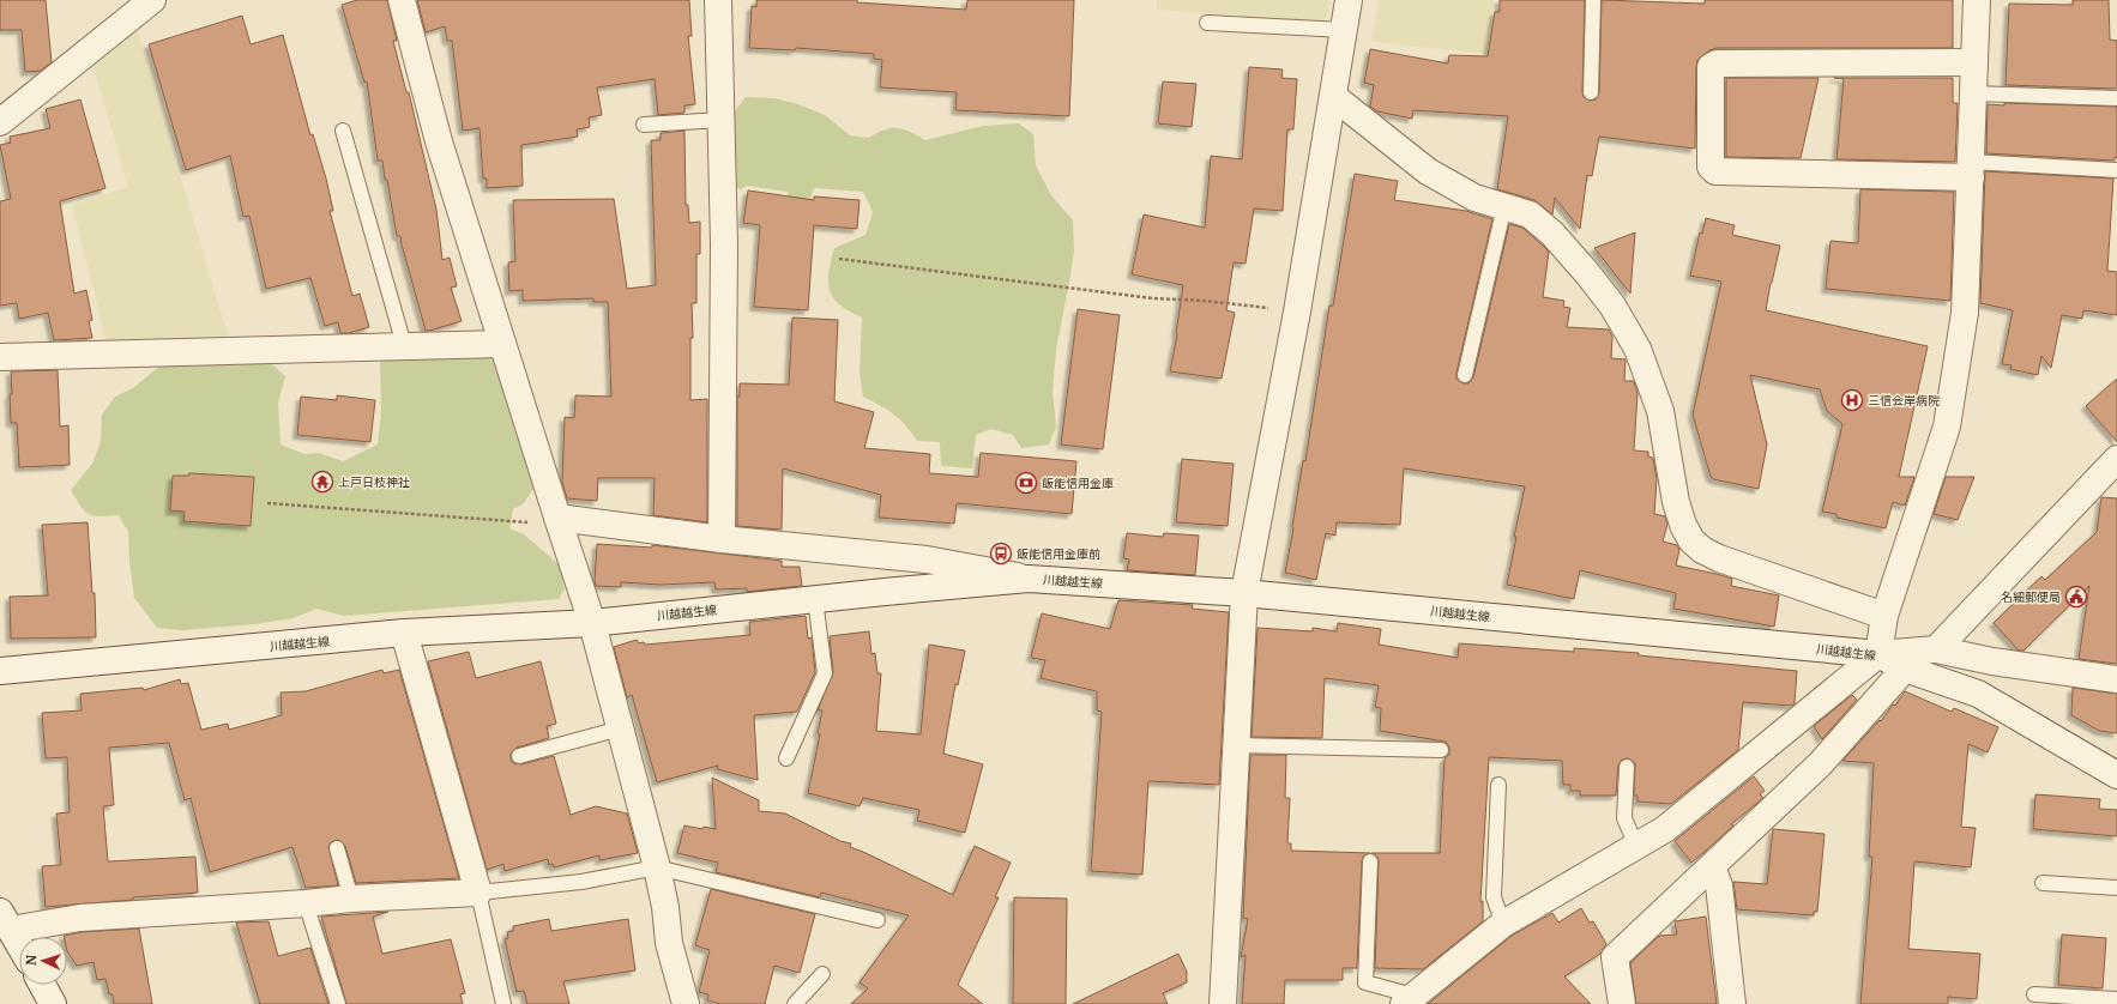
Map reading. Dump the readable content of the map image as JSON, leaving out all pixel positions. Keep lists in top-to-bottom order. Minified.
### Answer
{"streets":{"street":["川越越生線"]},"places":{"hospital":["三信会岸病院"],"temple":["上戸日枝神社"],"bank":["飯能信用金庫"],"bus stop":["飯能信用金庫前"],"public building":["名細郵便局"]},"north":"left"}
